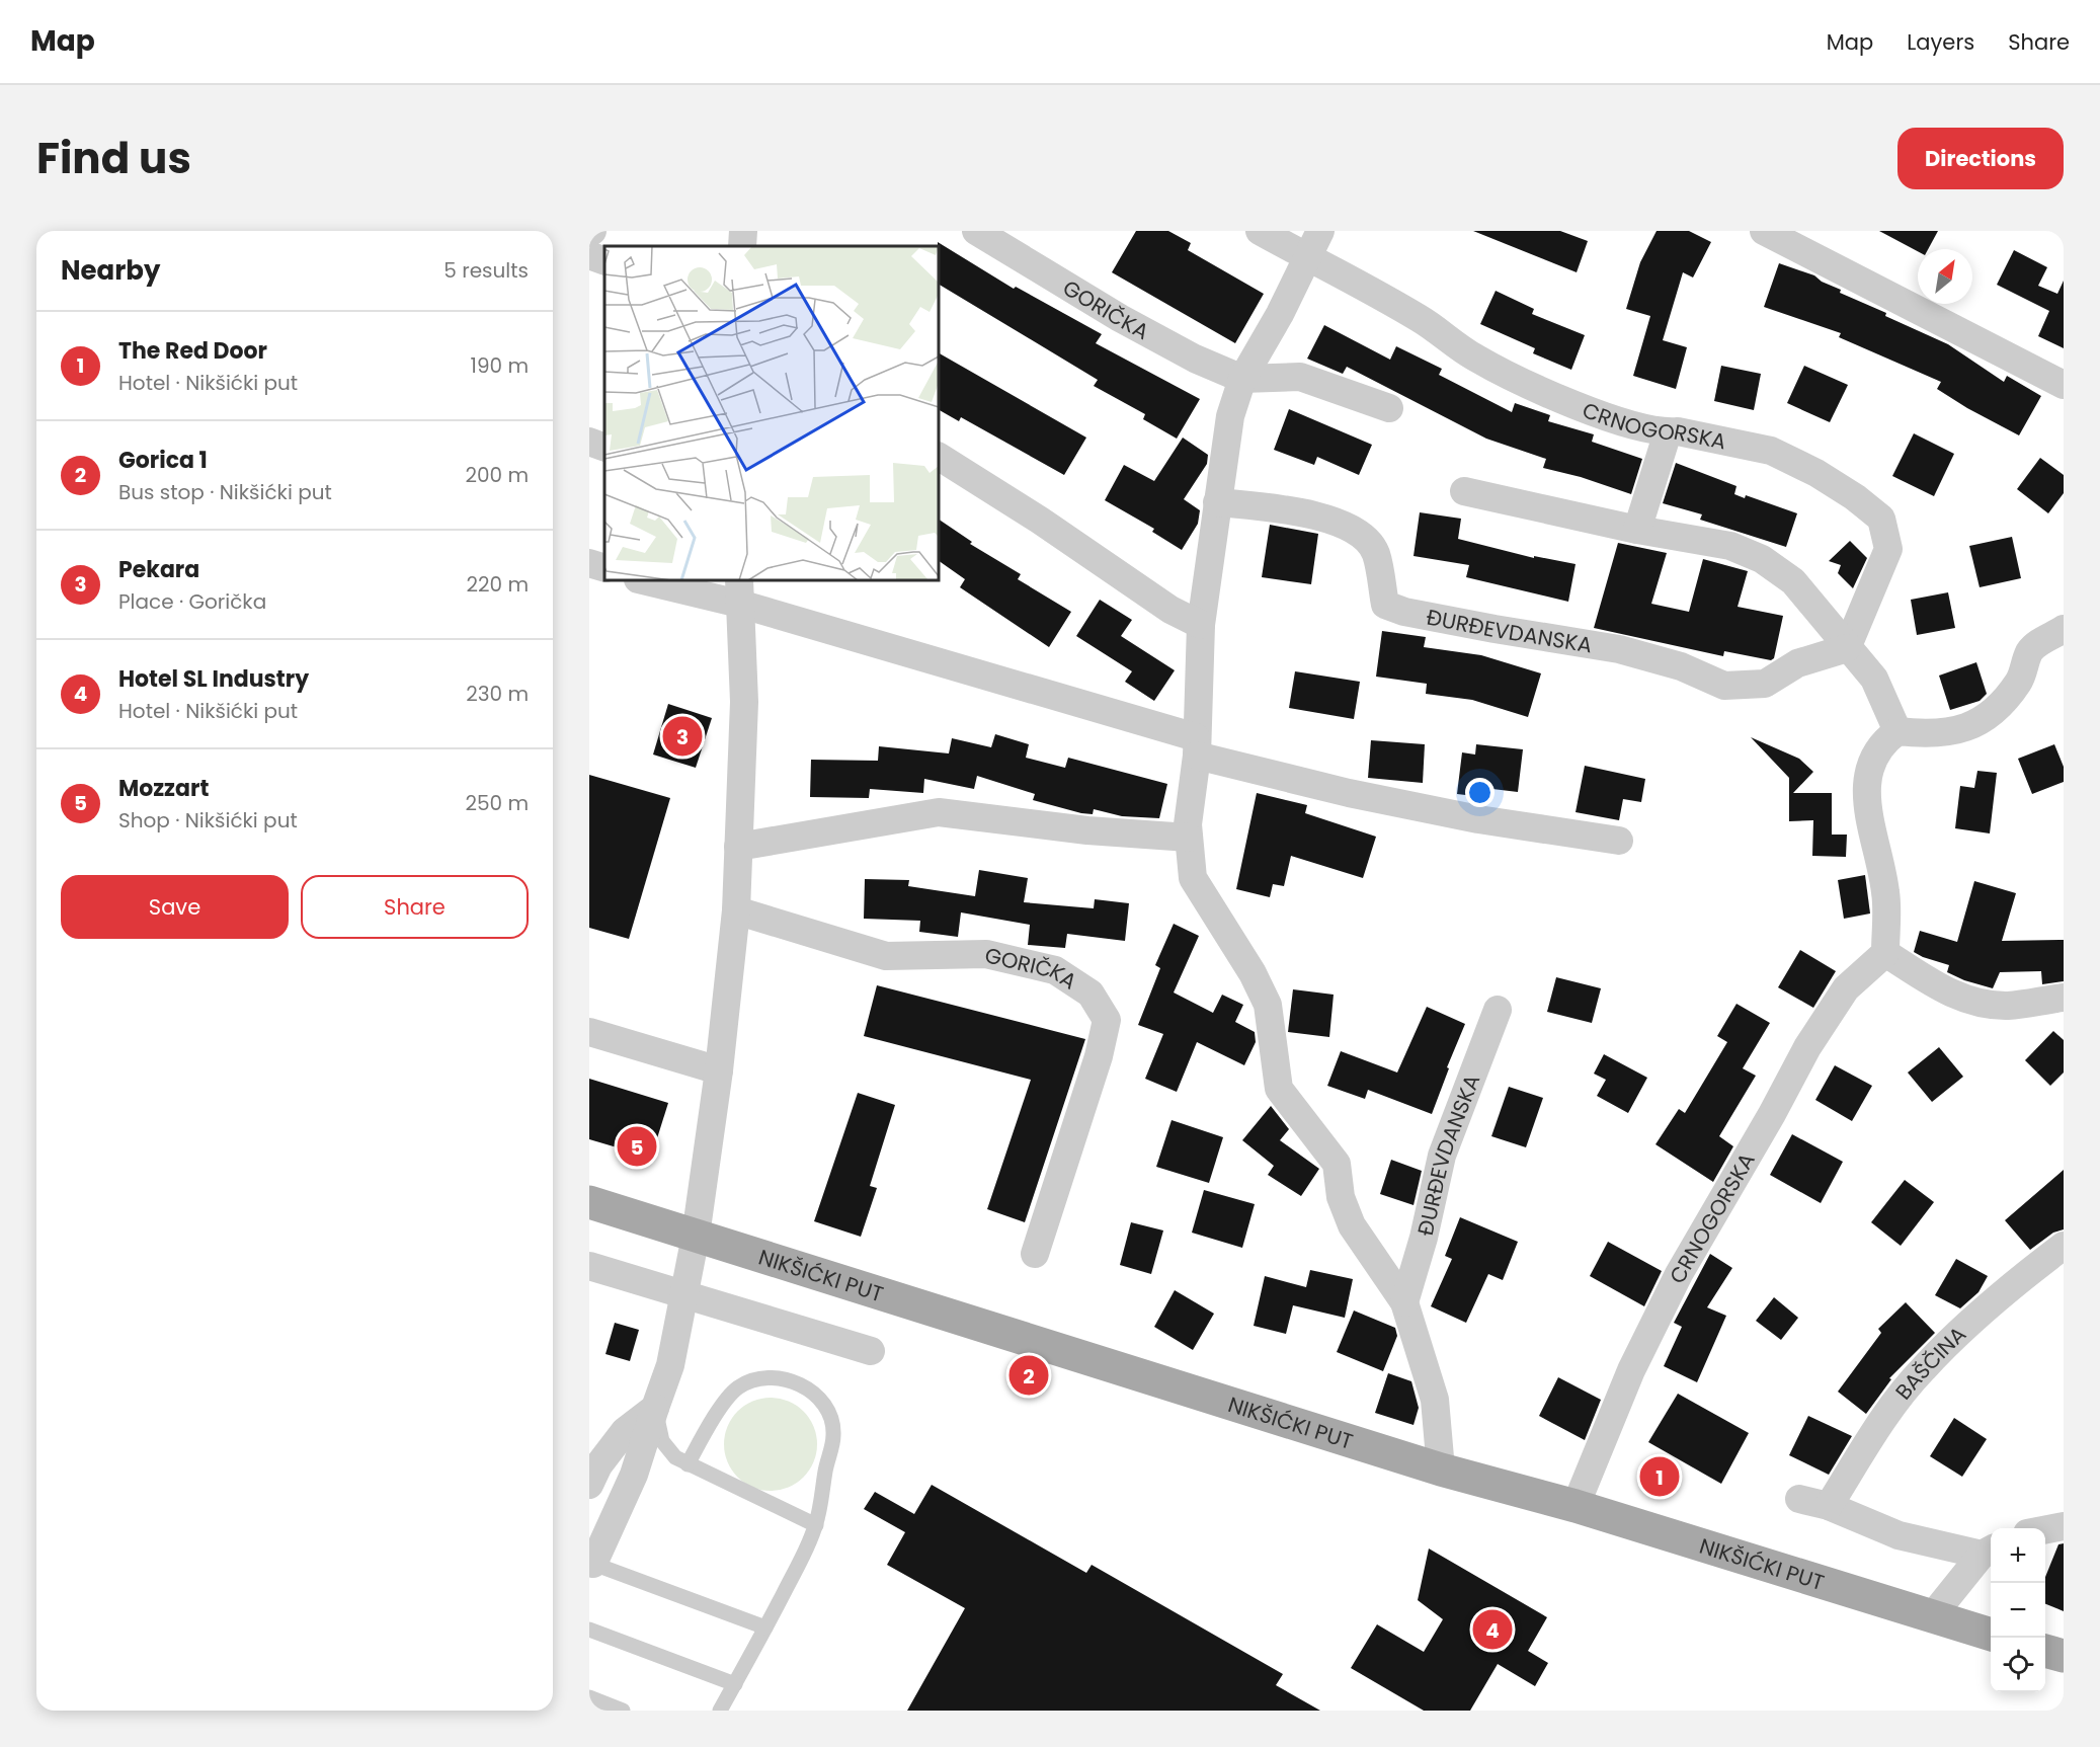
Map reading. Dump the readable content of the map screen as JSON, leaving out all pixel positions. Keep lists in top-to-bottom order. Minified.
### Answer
{"streets":{"main road":["NIKŠIĆKI PUT"],"street":["GORIČKA","CRNOGORSKA","ĐURĐEVDANSKA","BAŠČINA"]},"crossings":[["CRNOGORSKA","ĐURĐEVDANSKA"],["CRNOGORSKA","NIKŠIĆKI PUT"]],"north":"top right","page":{"header":"Map","nav":["Map","Layers","Share"],"title":"Find us","buttons":["Directions",["Save","Share"]],"heading":["Nearby","5 results"],"list":[{"mark":"1","name":"The Red Door","note":"Hotel · Nikšićki put","value":"190 m"},{"mark":"2","name":"Gorica 1","note":"Bus stop · Nikšićki put","value":"200 m"},{"mark":"3","name":"Pekara","note":"Place · Gorička","value":"220 m"},{"mark":"4","name":"Hotel SL Industry","note":"Hotel · Nikšićki put","value":"230 m"},{"mark":"5","name":"Mozzart","note":"Shop · Nikšićki put","value":"250 m"}],"pins":["3","5","2","1","4"],"map_buttons":["+","−"]}}
